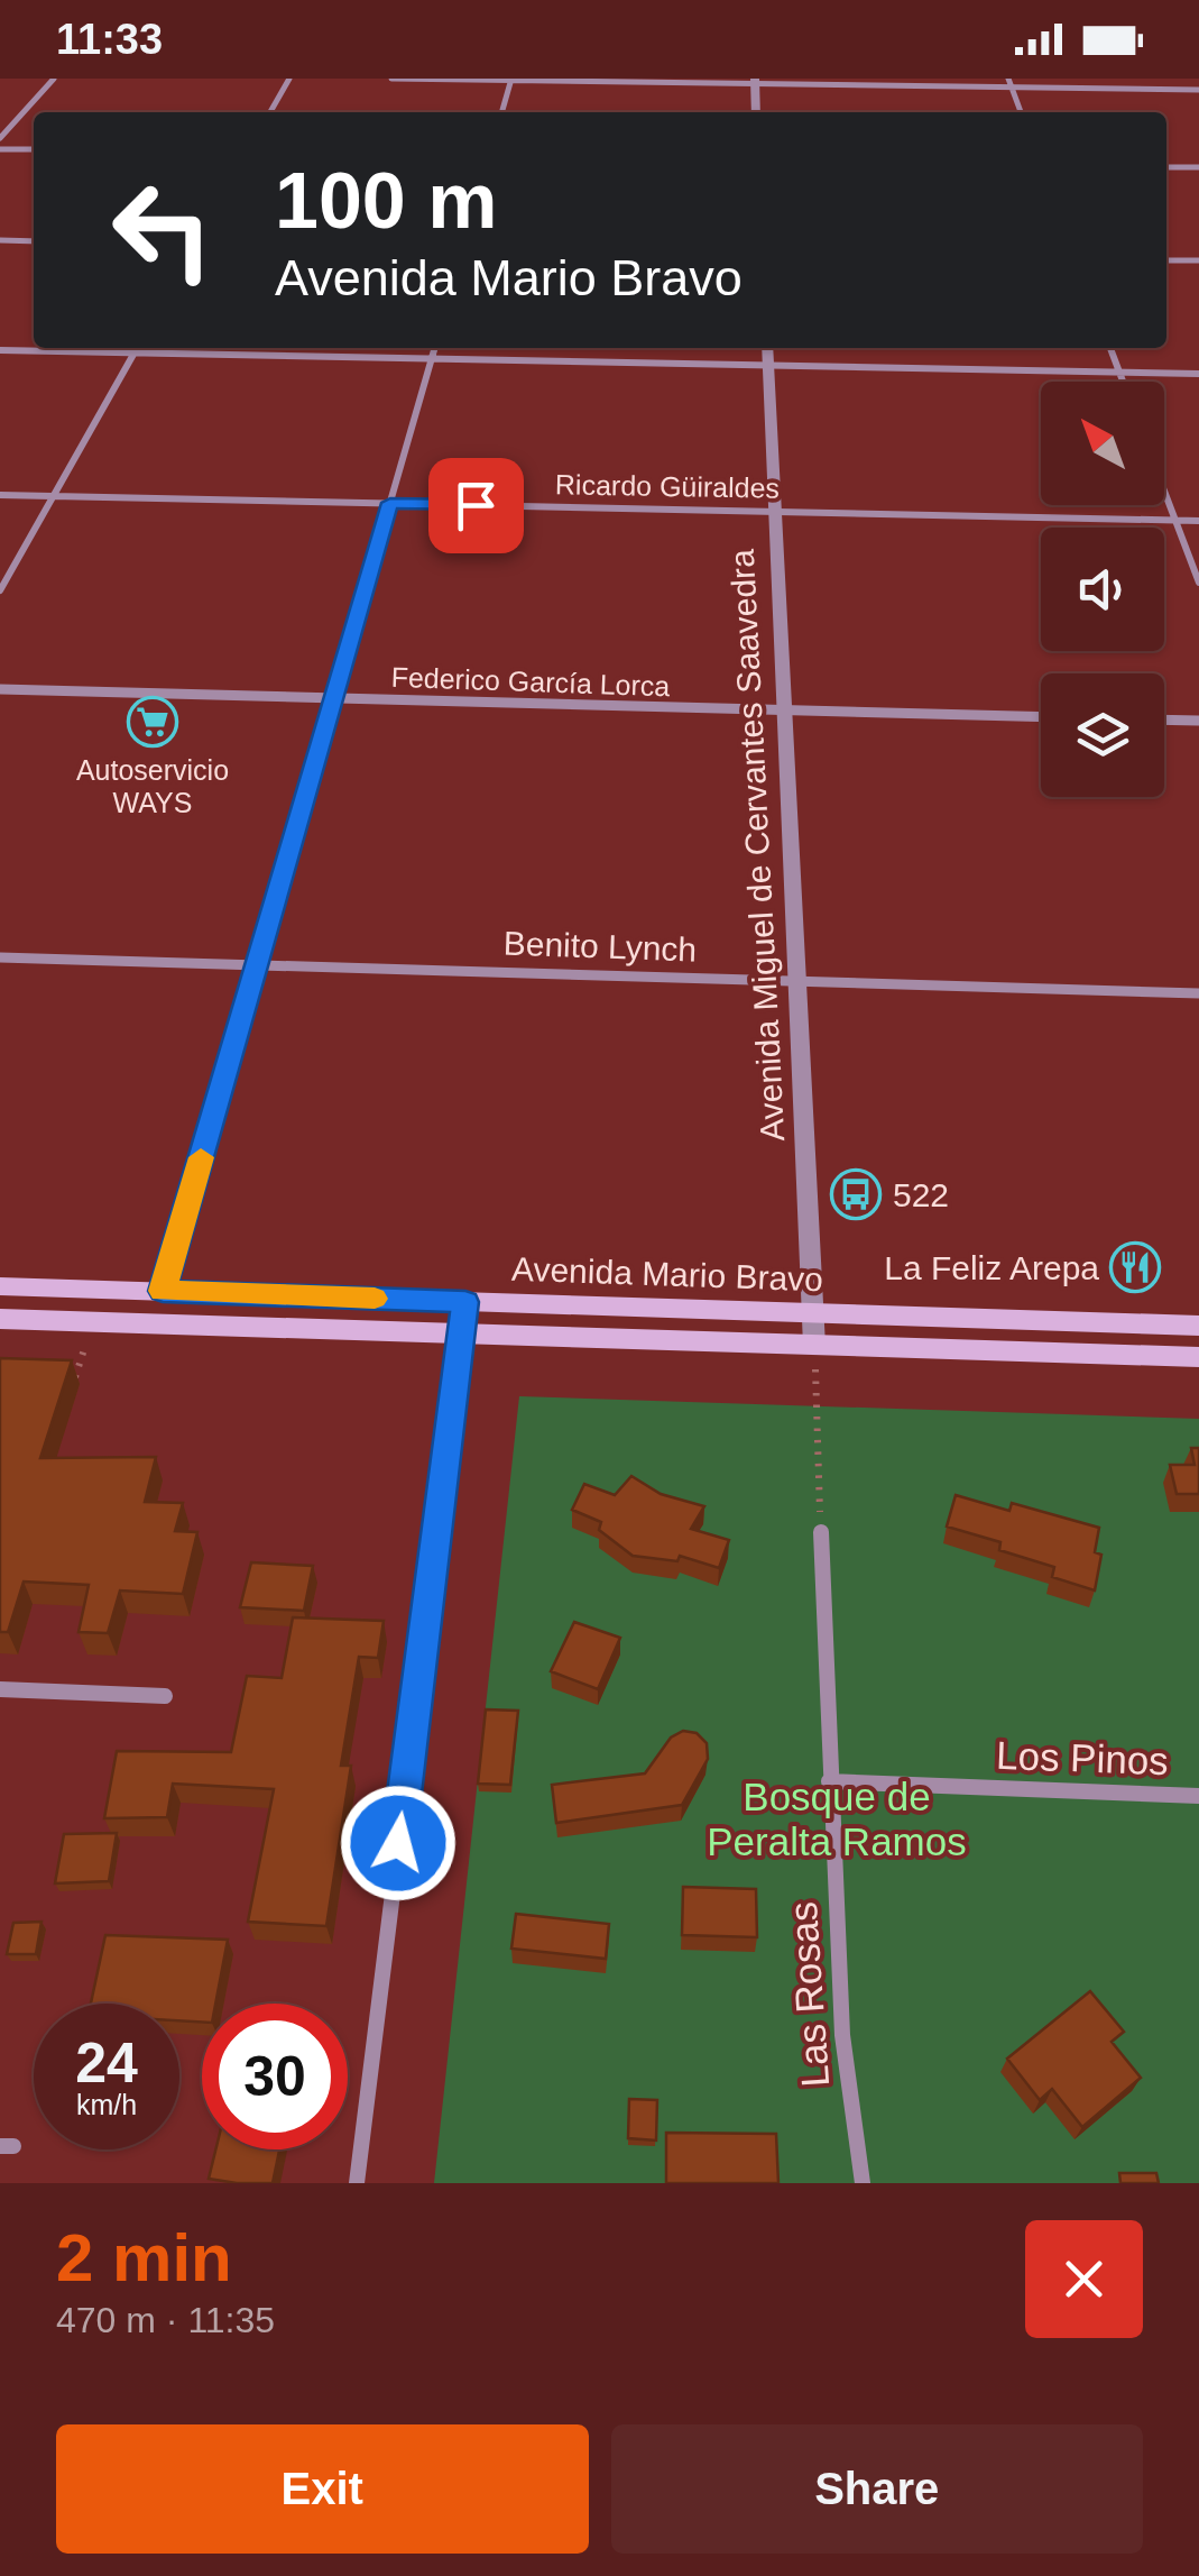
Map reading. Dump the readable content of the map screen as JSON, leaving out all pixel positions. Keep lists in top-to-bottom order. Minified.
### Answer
{"streets":{"main road":["Avenida Mario Bravo"],"street":["Ricardo Güiraldes","Federico García Lorca","Avenida Miguel de Cervantes Saavedra","Benito Lynch","Los Pinos","Las Rosas"]},"crossings":[["Ricardo Güiraldes","Avenida Miguel de Cervantes Saavedra"],["Federico García Lorca","Avenida Miguel de Cervantes Saavedra"],["Avenida Miguel de Cervantes Saavedra","Benito Lynch"],["Avenida Miguel de Cervantes Saavedra","Avenida Mario Bravo"],["Los Pinos","Las Rosas"]],"parks":["Bosque de Peralta Ramos"],"places":{"supermarket":["Autoservicio WAYS"],"bus stop":["522"],"restaurant":["La Feliz Arepa"]},"north":"top left","page":{"status":"11:33","turn":["100 m","Avenida Mario Bravo"],"speed":"24 km/h","limit":"30","heading":["2 min","470 m · 11:35"],"buttons":["Exit","Share"]}}
